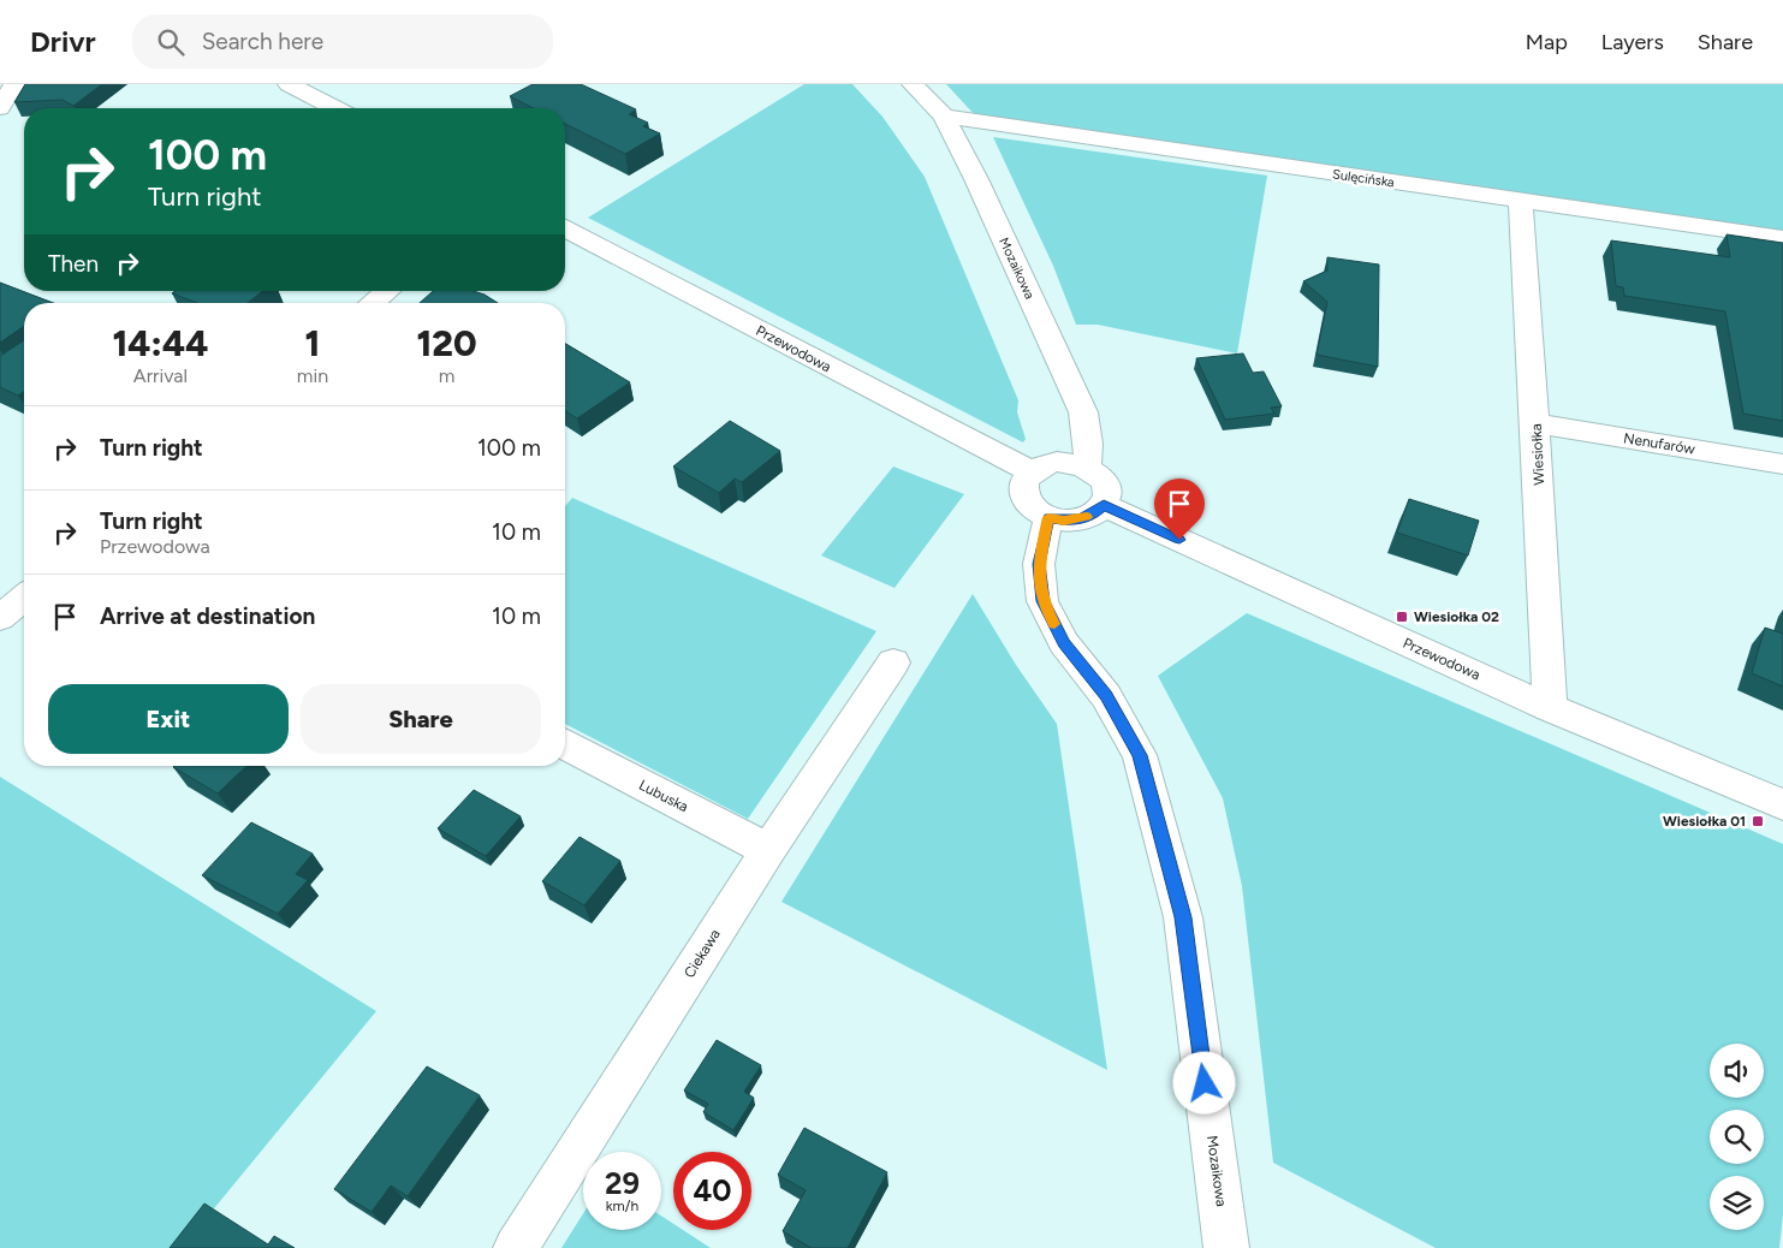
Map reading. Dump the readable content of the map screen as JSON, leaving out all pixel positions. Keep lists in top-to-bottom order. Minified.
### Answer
{"streets":{"street":["Sulęcińska","Mozaikowa","Przewodowa","Nenufarów","Wiesiołka","Lubuska","Ciekawa"]},"crossings":[["Sulęcińska","Mozaikowa"],["Sulęcińska","Wiesiołka"],["Mozaikowa","Przewodowa"],["Przewodowa","Wiesiołka"],["Nenufarów","Wiesiołka"],["Lubuska","Ciekawa"]],"places":{"transit":["Wiesiołka 02","Wiesiołka 01"]},"page":{"header":"Drivr","search":"Search here","nav":["Map","Layers","Share"],"turn":["100 m","Turn right"],"then":"Then","eta":["14:44","Arrival","1","min","120","m"],"list":[{"name":"Turn right","value":"100 m"},{"name":"Turn right","note":"Przewodowa","value":"10 m"},{"name":"Arrive at destination","value":"10 m"}],"buttons":["Exit","Share"],"speed":"29 km/h","limit":"40"}}
